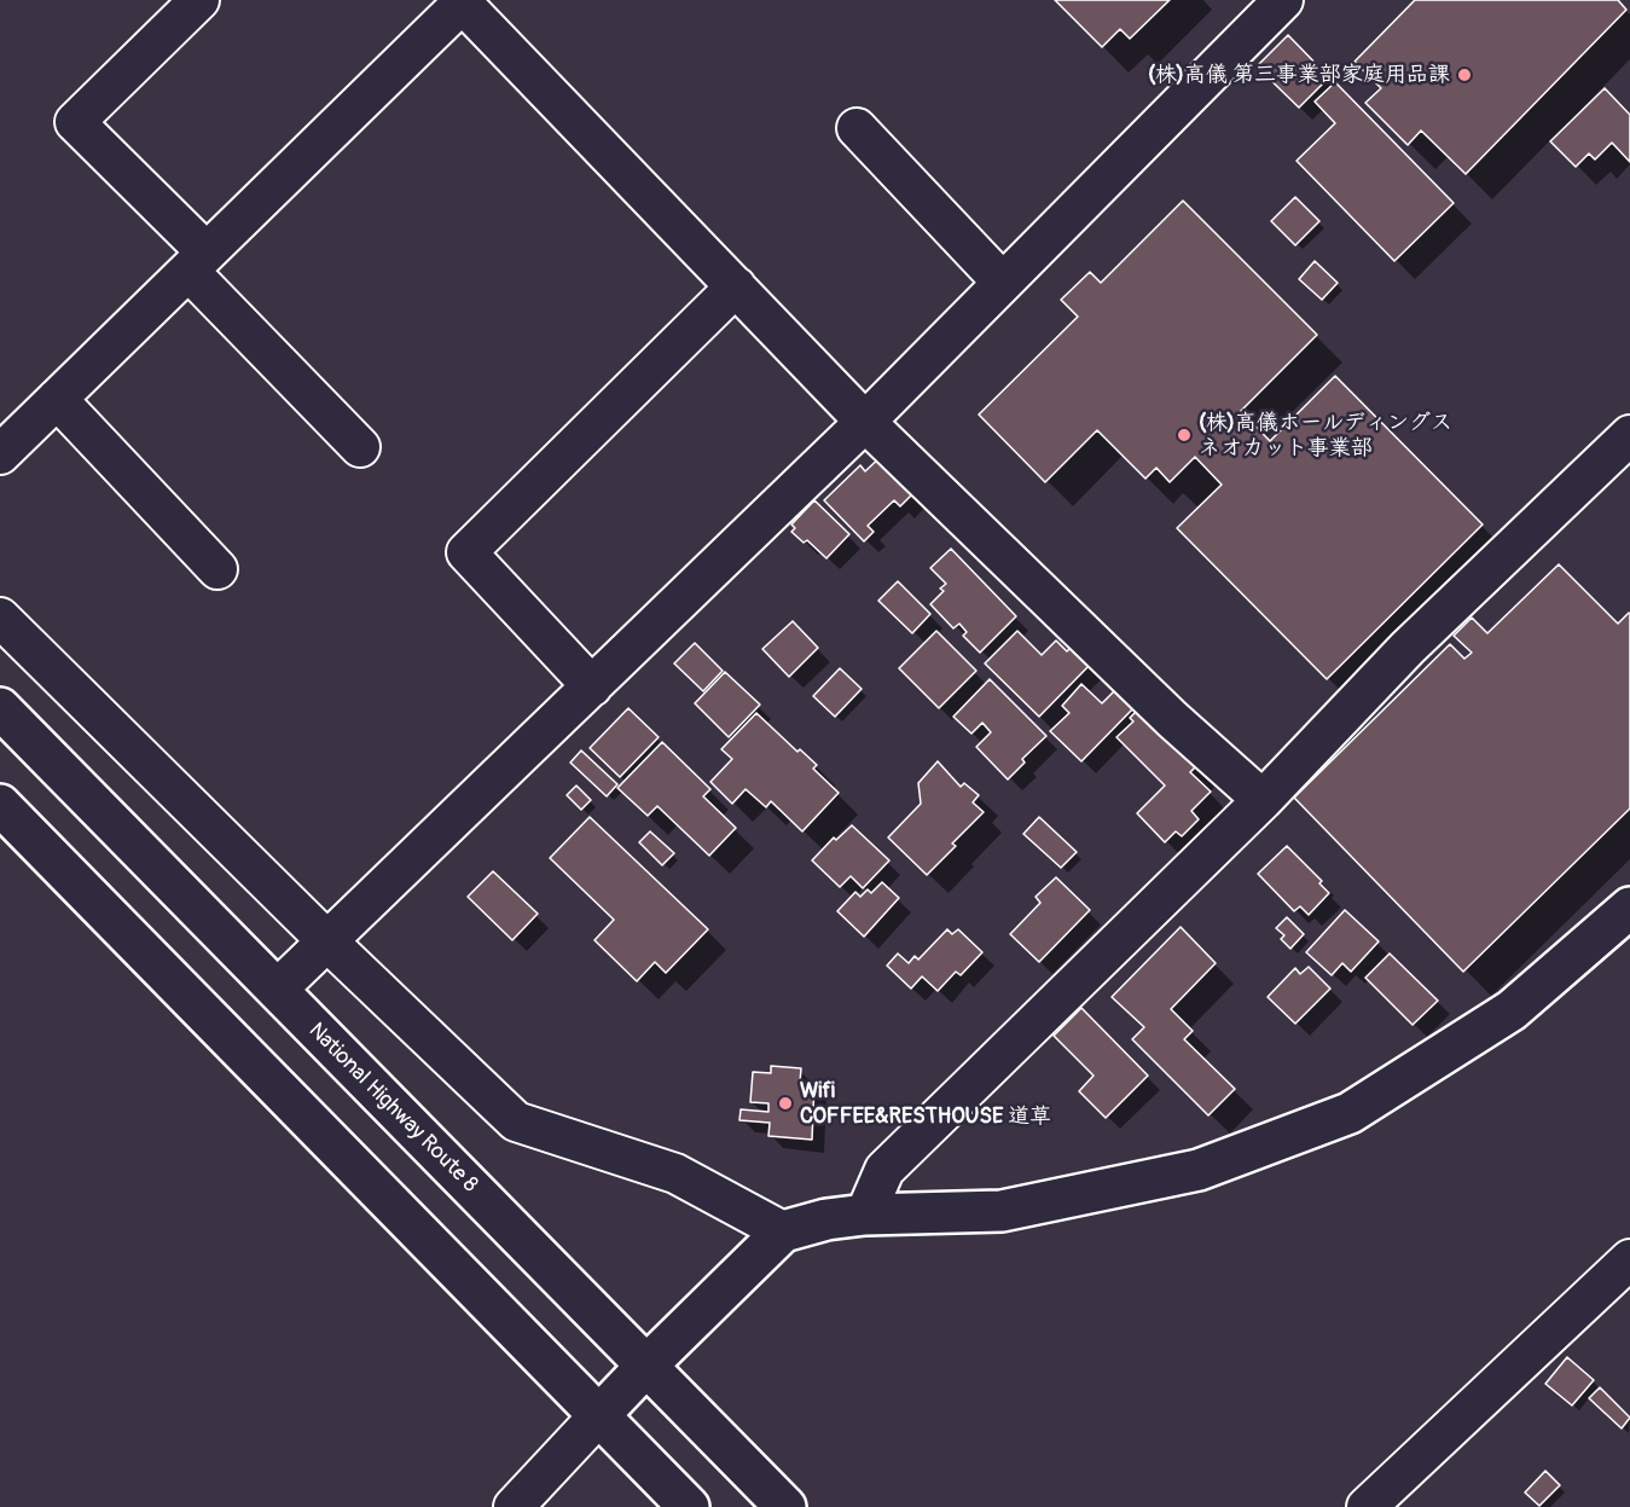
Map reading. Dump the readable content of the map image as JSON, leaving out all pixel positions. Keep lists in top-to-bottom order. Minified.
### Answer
{"streets":{"main road":["National Highway Route 8"]},"places":["(株)高儀 第三事業部家庭用品課","(株)高儀ホールディングス ネオカット事業部","Wifi COFFEE&RESTHOUSE 道草"]}
